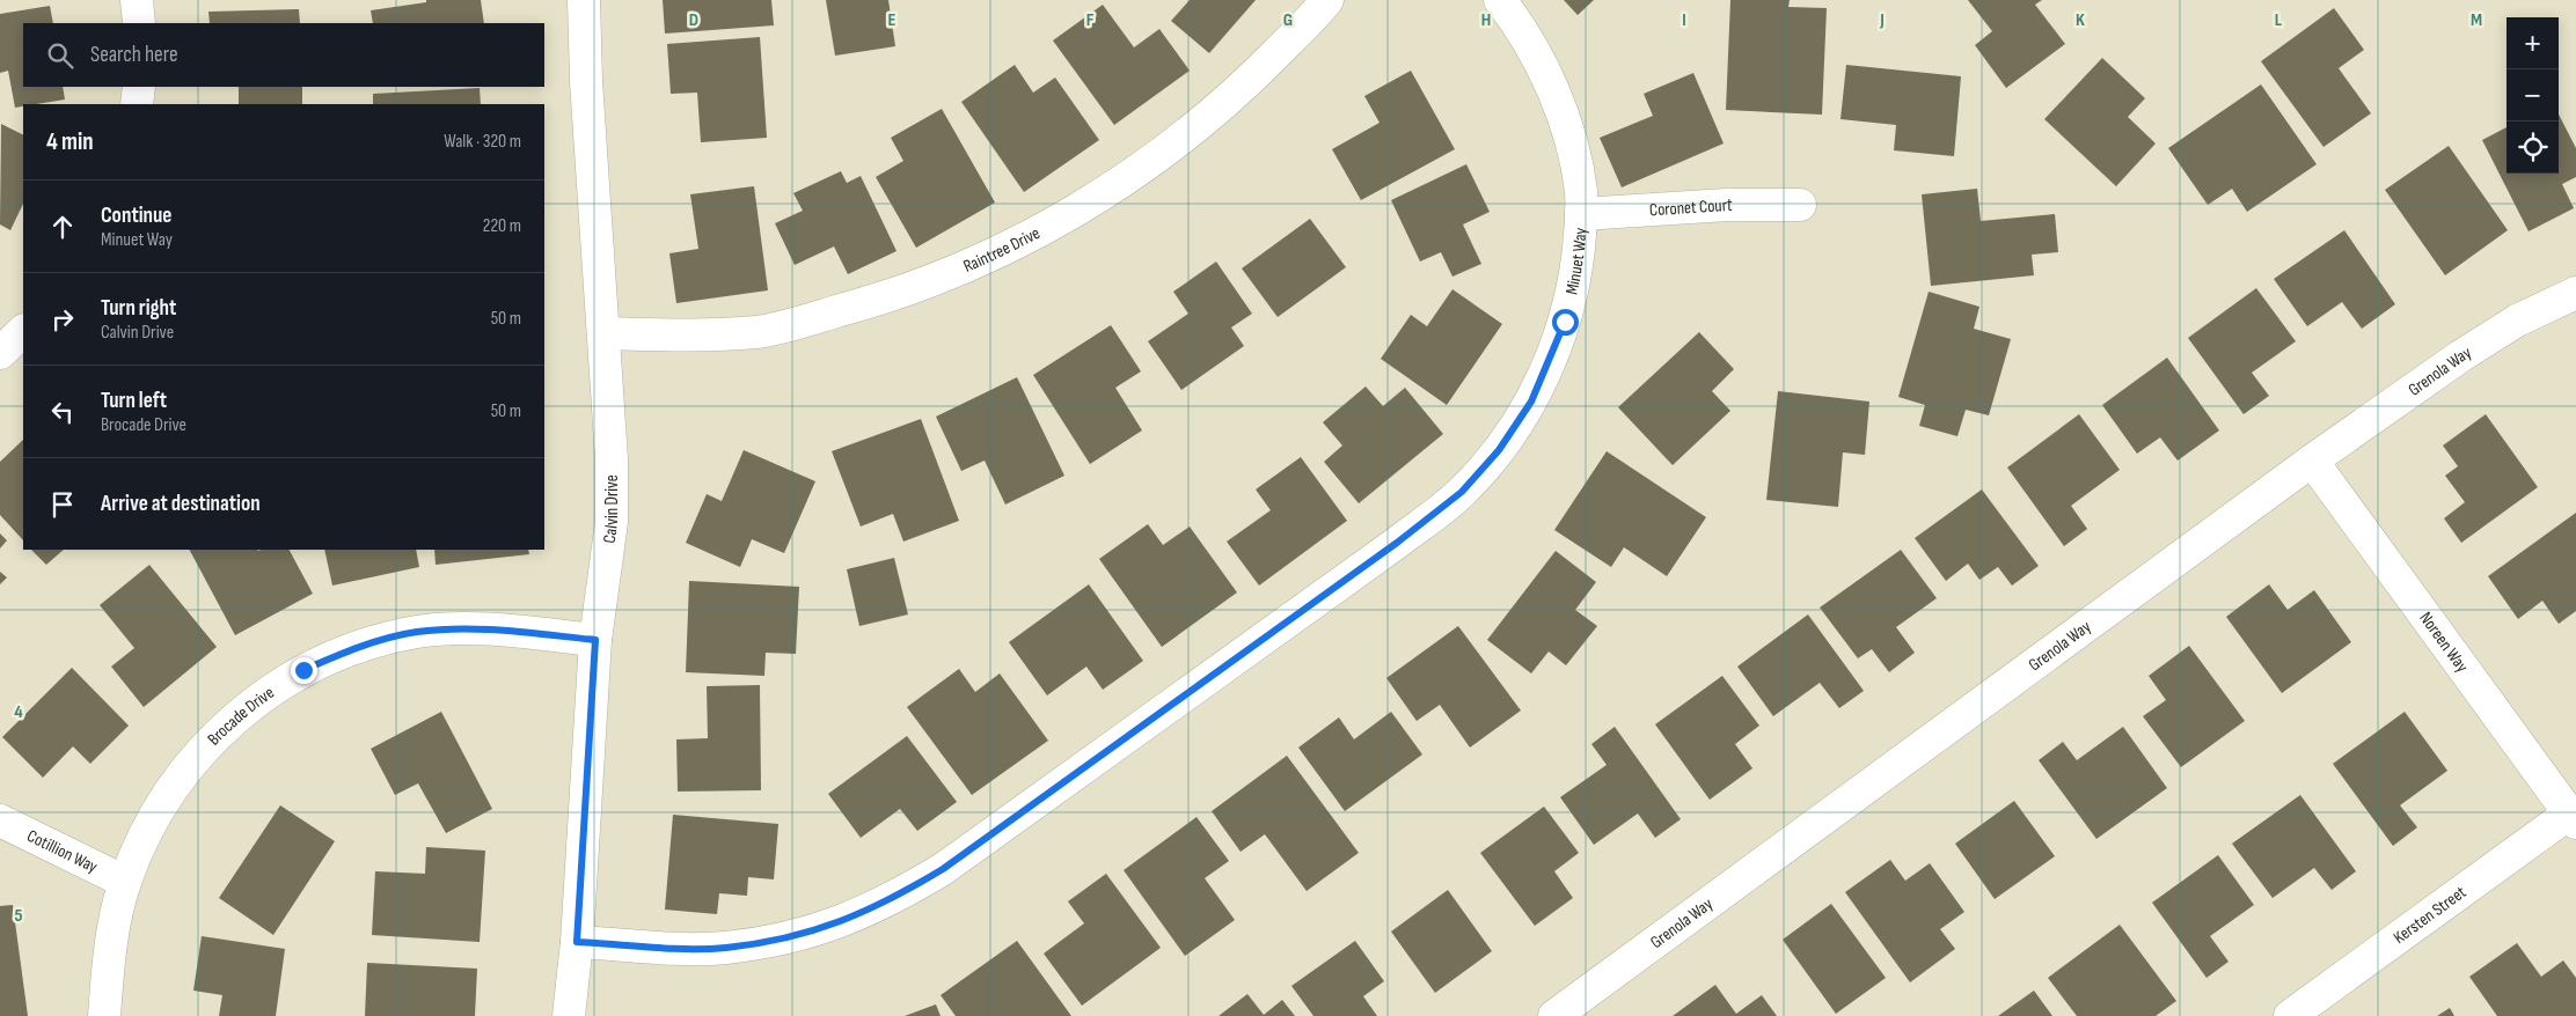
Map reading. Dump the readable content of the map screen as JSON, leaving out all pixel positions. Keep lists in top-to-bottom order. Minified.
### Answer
{"streets":{"street":["Coronet Court","Raintree Drive","Minuet Way","Grenola Way","Calvin Drive","Noreen Way","Brocade Drive","Cotillion Way","Kersten Street"]},"crossings":[["Coronet Court","Minuet Way"],["Raintree Drive","Calvin Drive"],["Minuet Way","Calvin Drive"],["Grenola Way","Noreen Way"],["Calvin Drive","Brocade Drive"],["Noreen Way","Kersten Street"],["Brocade Drive","Cotillion Way"]],"page":{"map_buttons":["+","−"],"search":"Search here","heading":["4 min","Walk · 320 m"],"list":[["Continue","Minuet Way","220 m"],["Turn right","Calvin Drive","50 m"],["Turn left","Brocade Drive","50 m"],"Arrive at destination"]},"grid":{"columns":["D","E","F","G","H","I","J","K","L","M"],"rows":["4","5"]}}
